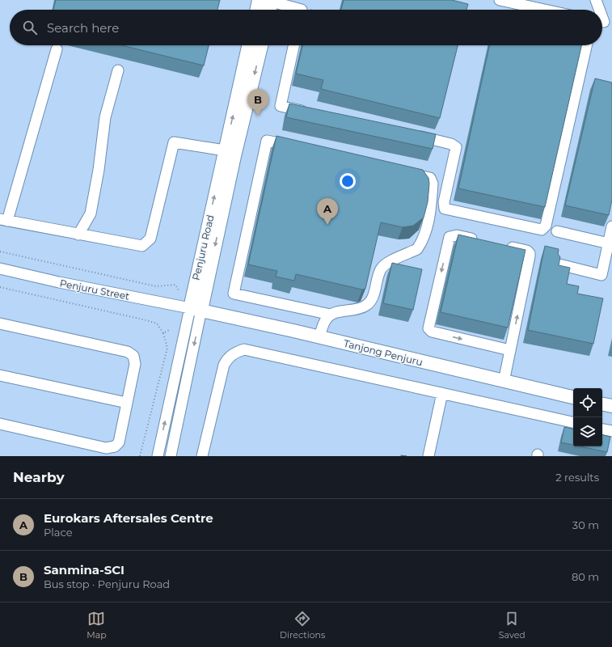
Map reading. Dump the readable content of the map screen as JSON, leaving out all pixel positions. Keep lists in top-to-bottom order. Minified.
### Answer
{"streets":{"main road":["Penjuru Road","Tanjong Penjuru"],"street":["Penjuru Street"]},"crossings":[["Penjuru Road","Penjuru Street"],["Penjuru Road","Tanjong Penjuru"],["Penjuru Street","Tanjong Penjuru"]],"page":{"search":"Search here","pins":["B","A"],"heading":["Nearby","2 results"],"list":[{"mark":"A","name":"Eurokars Aftersales Centre","note":"Place","value":"30 m"},{"mark":"B","name":"Sanmina-SCI","note":"Bus stop · Penjuru Road","value":"80 m"}],"nav":["Map","Directions","Saved"]}}
